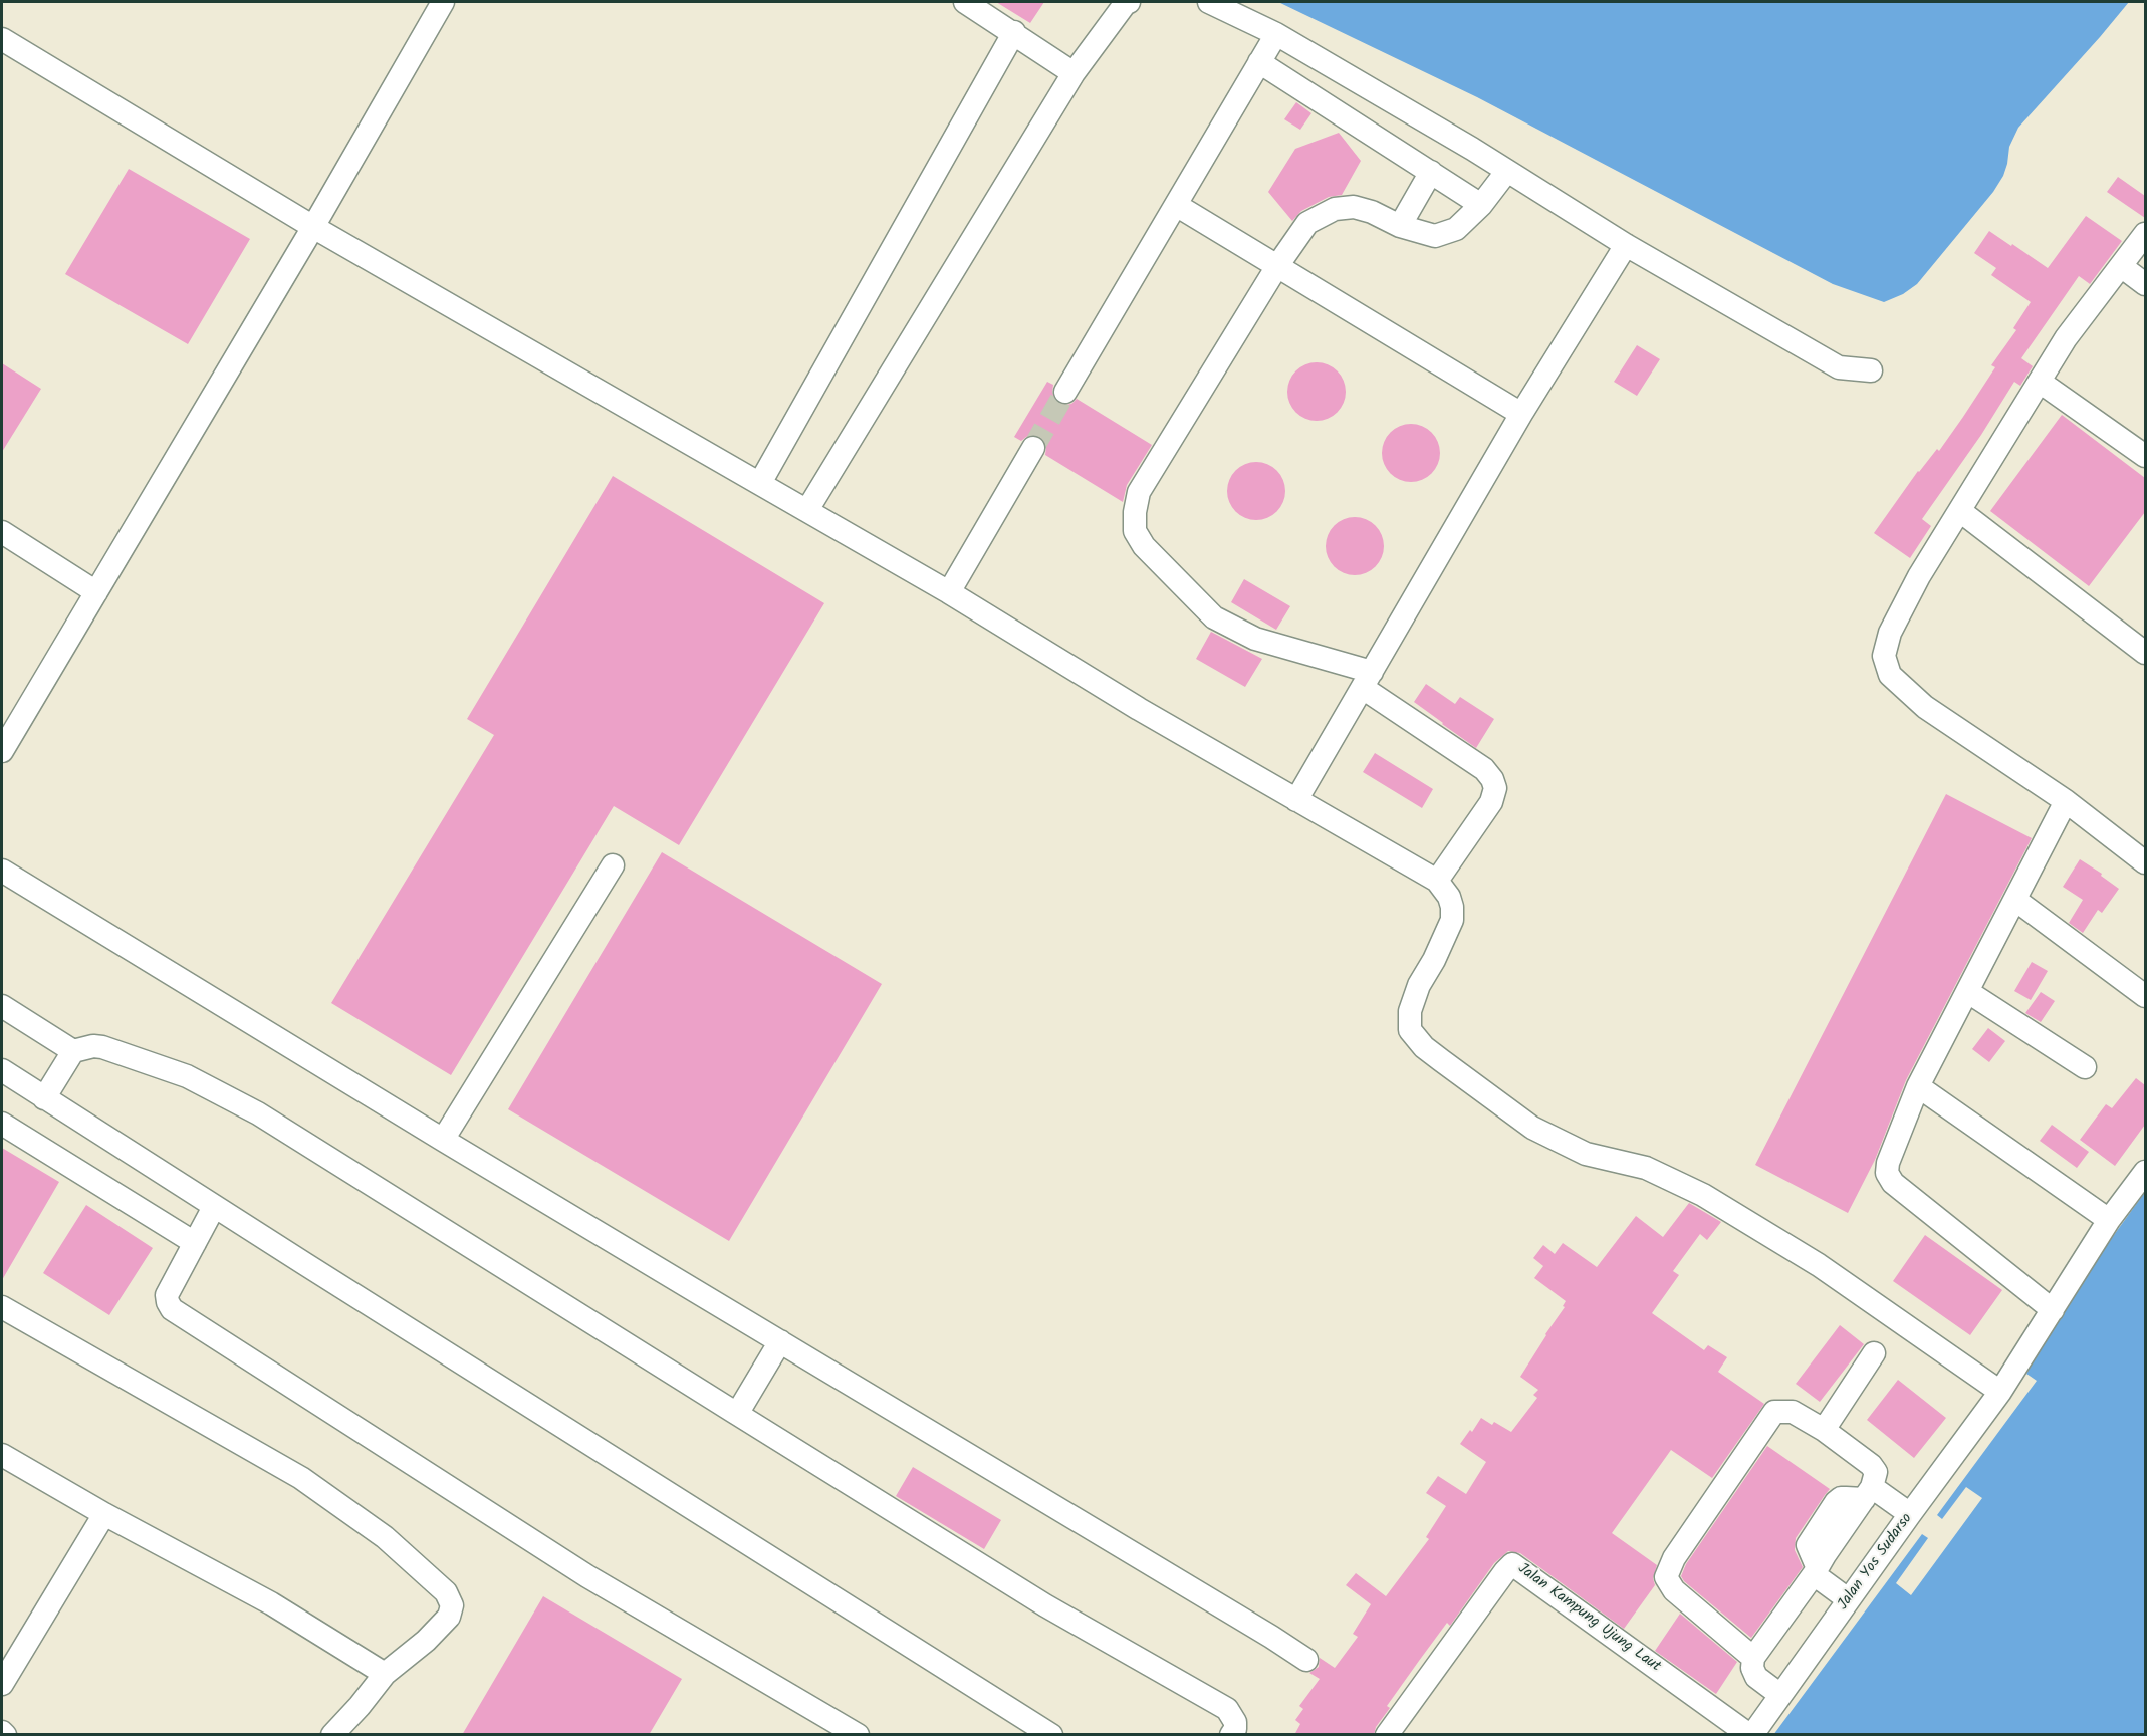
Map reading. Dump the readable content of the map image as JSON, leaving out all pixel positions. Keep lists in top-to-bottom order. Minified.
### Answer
{"streets":{"street":["Jalan Yos Sudarso","Jalan Kampung Ujung Laut"]},"crossings":[["Jalan Yos Sudarso","Jalan Kampung Ujung Laut"]]}
